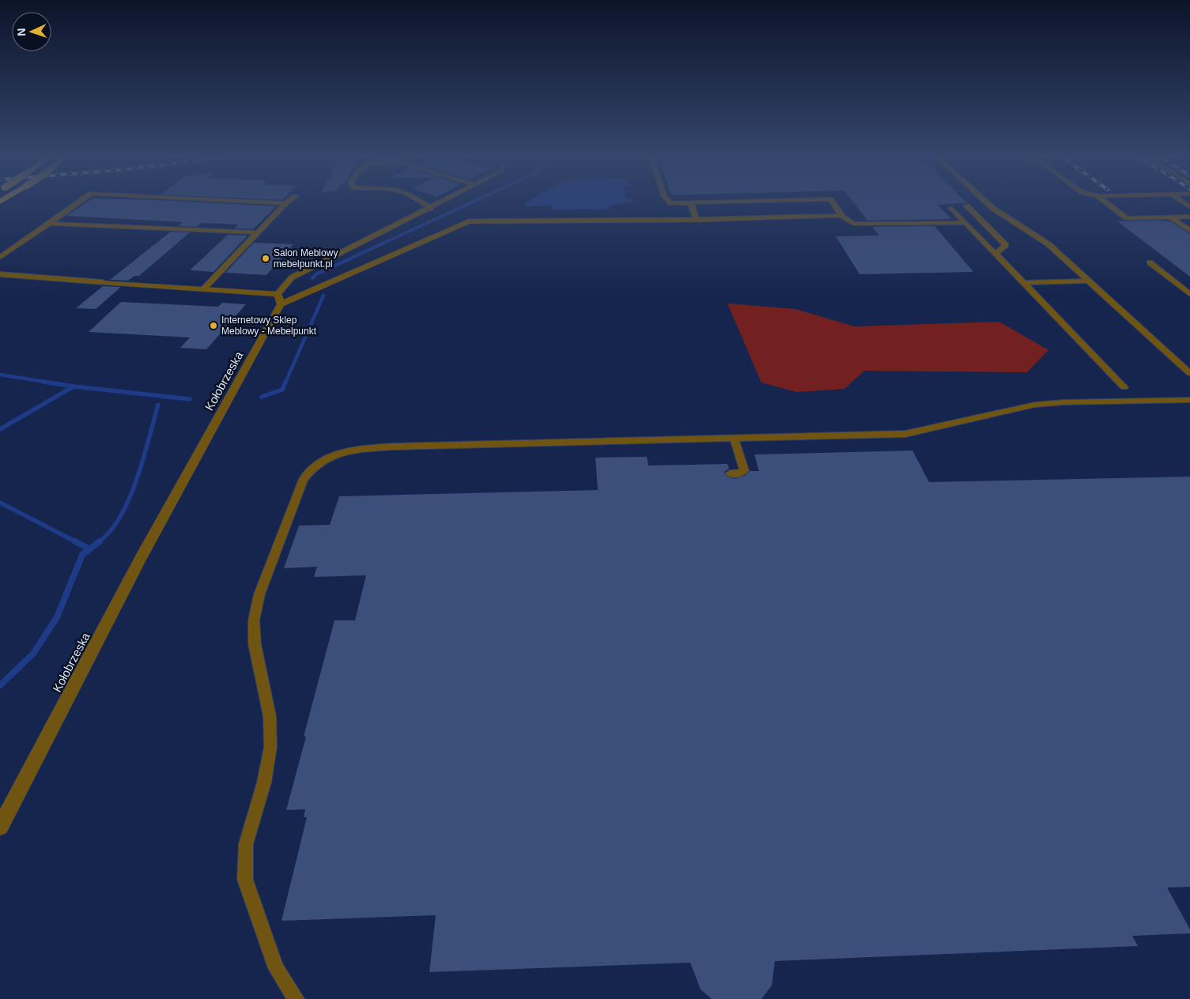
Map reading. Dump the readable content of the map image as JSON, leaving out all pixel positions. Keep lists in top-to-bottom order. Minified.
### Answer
{"streets":{"street":["Kołobrzeska"]},"places":["Salon Meblowy mebelpunkt.pl","Internetowy Sklep Meblowy - Mebelpunkt"],"north":"left"}
